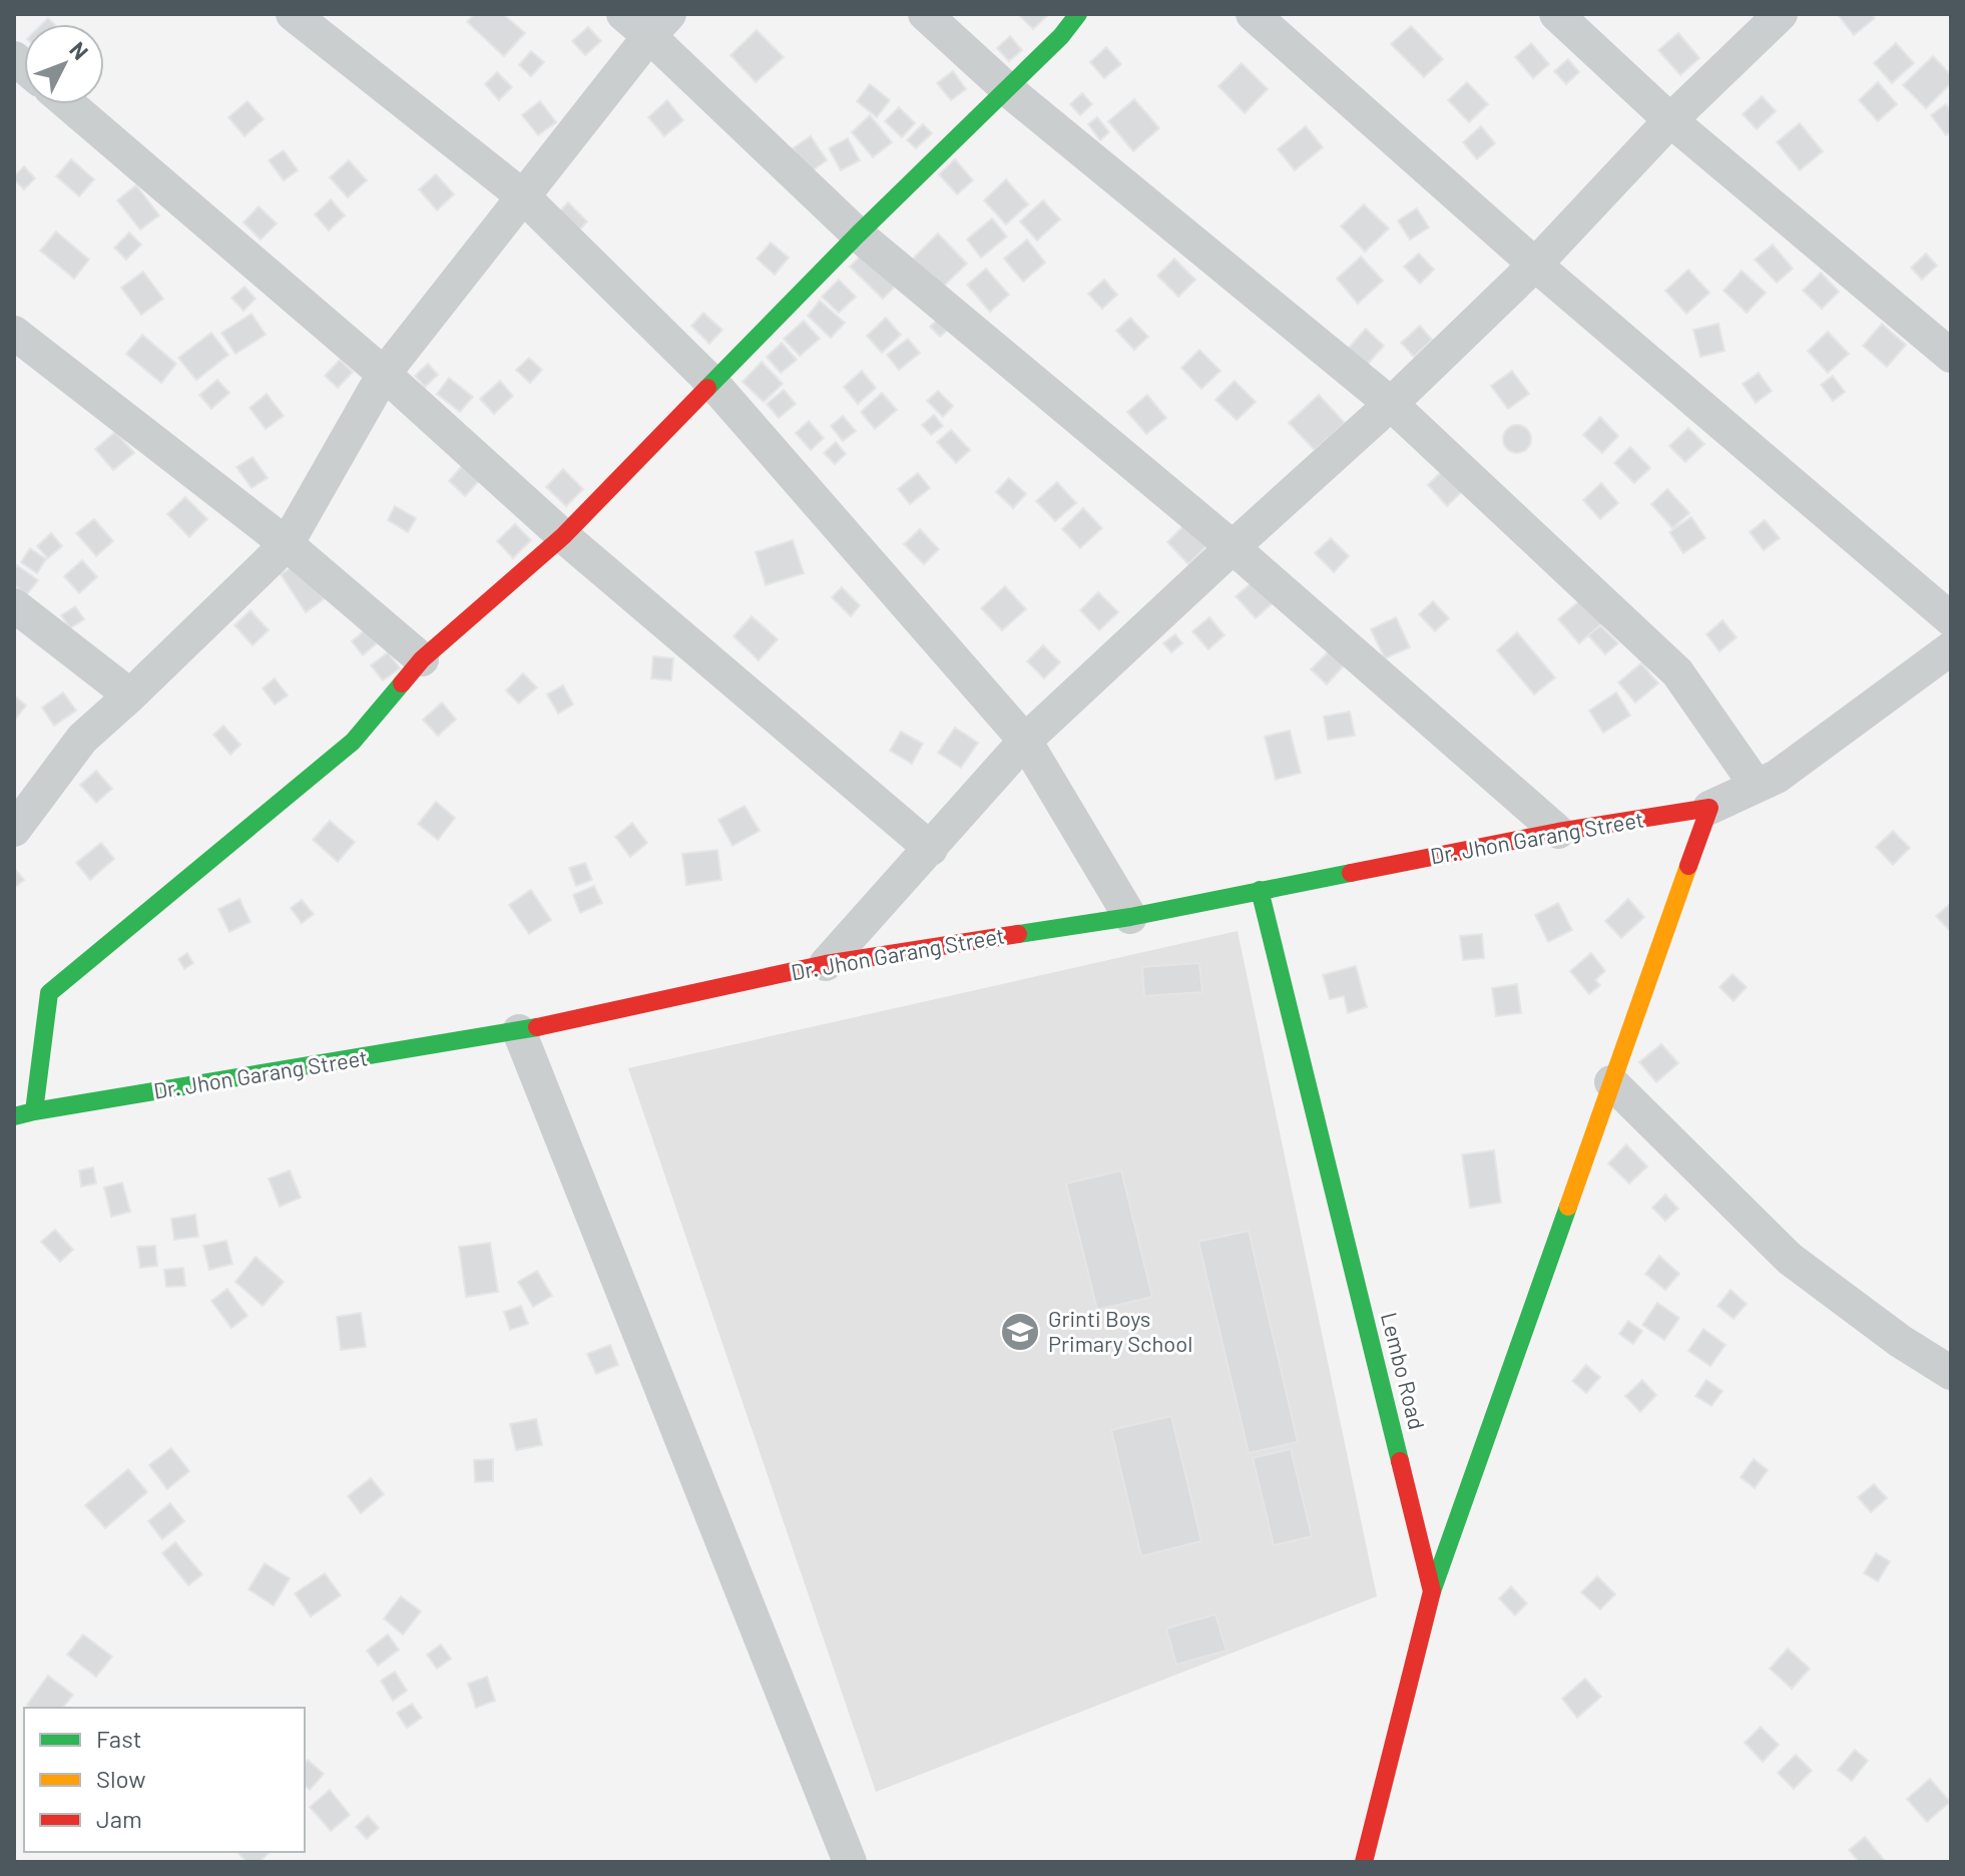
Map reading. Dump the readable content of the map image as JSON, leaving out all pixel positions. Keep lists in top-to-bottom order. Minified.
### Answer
{"streets":{"street":["Dr. Jhon Garang Street","Lembo Road"]},"crossings":[["Dr. Jhon Garang Street","Lembo Road"]],"places":{"school or university":["Grinti Boys Primary School"]},"legend":["Fast","Slow","Jam"],"north":"top right"}
